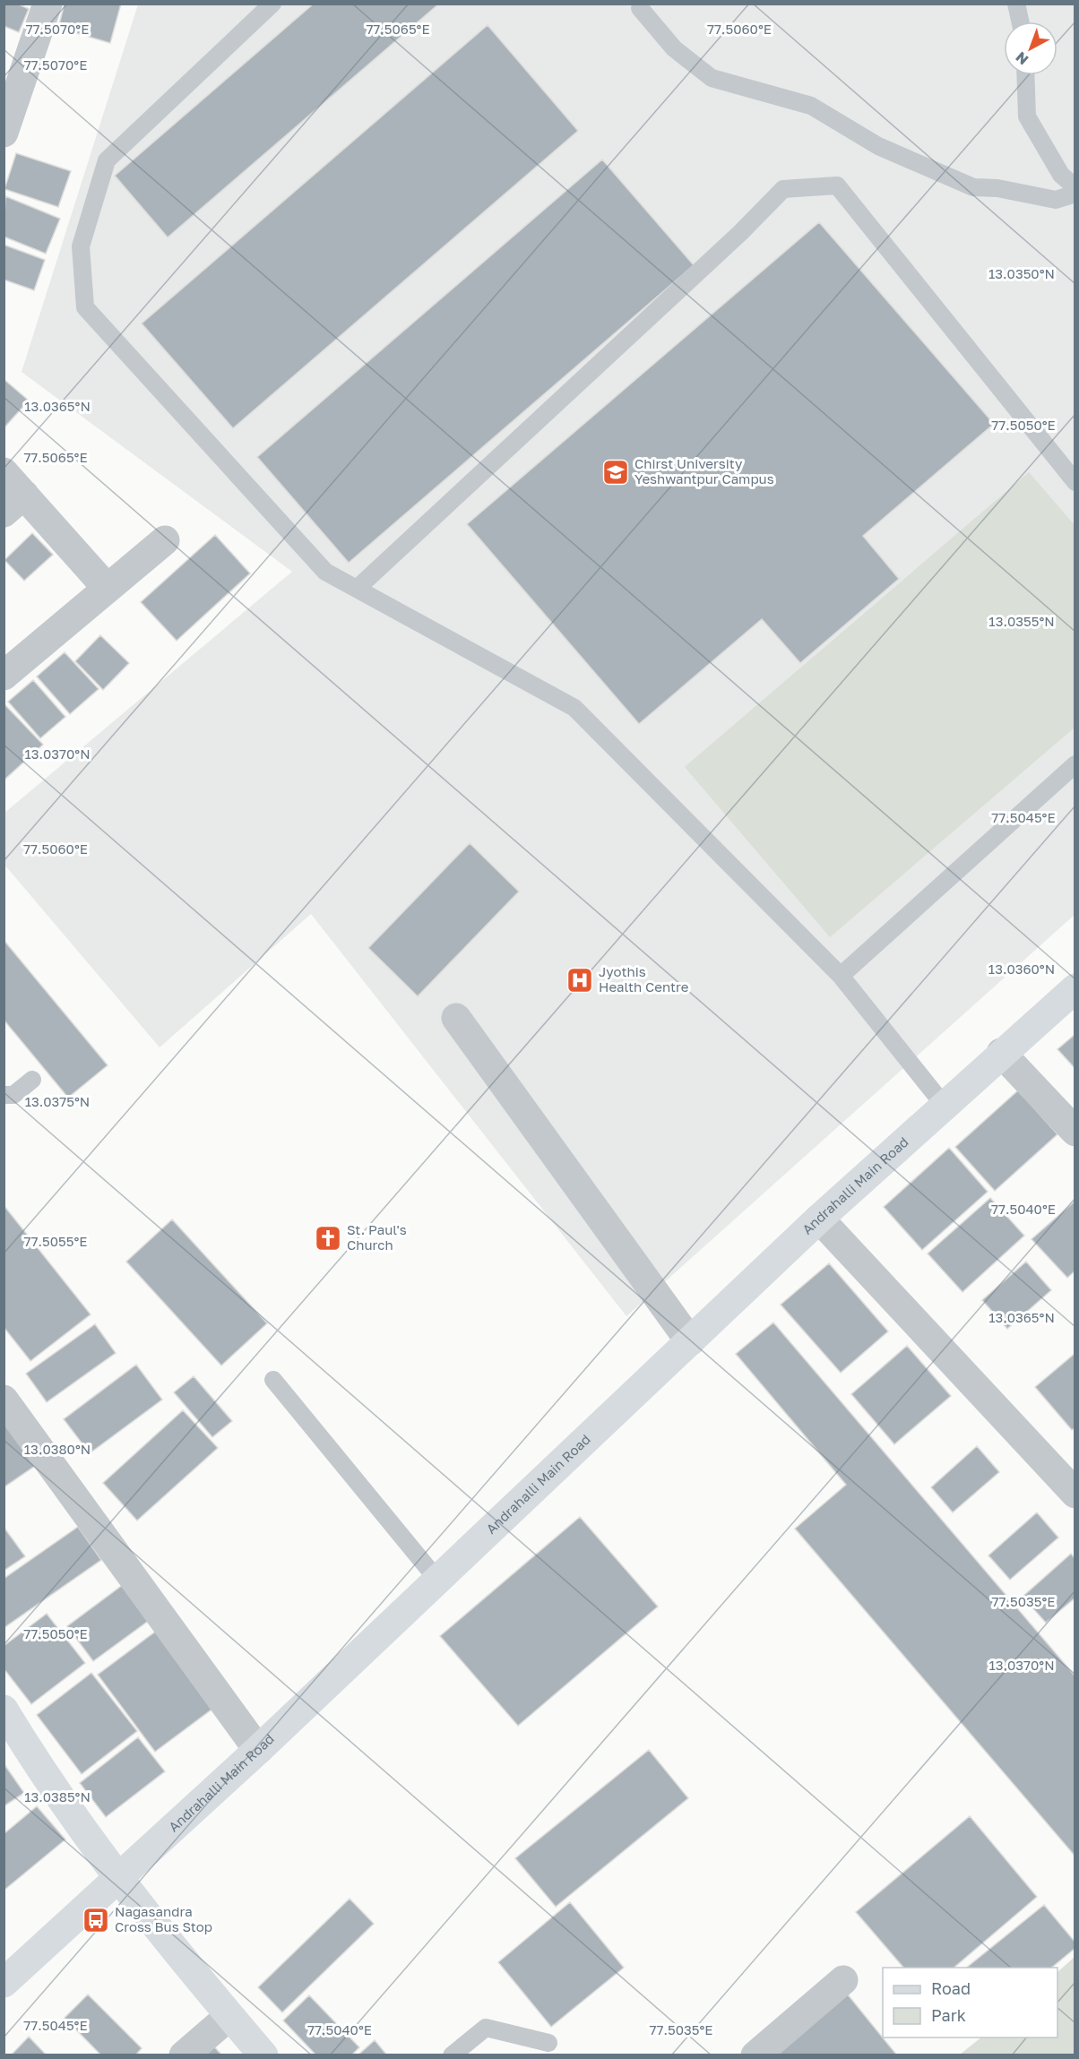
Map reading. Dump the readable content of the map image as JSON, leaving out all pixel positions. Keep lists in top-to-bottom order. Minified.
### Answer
{"streets":{"main road":["Andrahalli Main Road"]},"places":{"school or university":["Chirst University Yeshwantpur Campus"],"hospital":["Jyothis Health Centre"],"church":["St. Paul's Church"],"bus stop":["Nagasandra Cross Bus Stop"]},"legend":["Road","Park"],"north":"bottom left","coordinates":["77.5070°E","77.5065°E","77.5060°E","13.0350°N","13.0365°N","77.5050°E","13.0355°N","13.0370°N","77.5045°E","13.0360°N","13.0375°N","77.5040°E","77.5055°E","13.0380°N","77.5035°E","13.0385°N"]}
